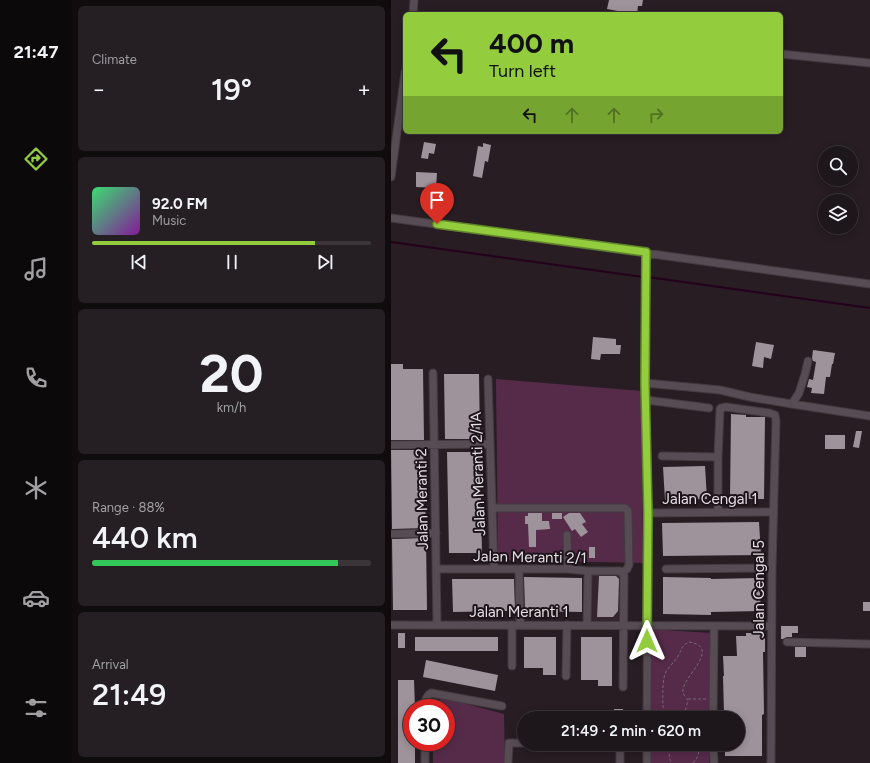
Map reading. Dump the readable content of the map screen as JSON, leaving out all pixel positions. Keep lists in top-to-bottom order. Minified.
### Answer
{"streets":{"street":["Jalan Meranti 2/1A","Jalan Meranti 2","Jalan Cengal 1","Jalan Meranti 2/1","Jalan Cengal 5","Jalan Meranti 1"]},"crossings":[["Jalan Meranti 2/1A","Jalan Meranti 2/1"],["Jalan Meranti 2","Jalan Meranti 2/1"],["Jalan Meranti 2","Jalan Meranti 1"],["Jalan Cengal 1","Jalan Cengal 5"],["Jalan Cengal 5","Jalan Meranti 1"]],"page":{"tabs":"21:47","tile":["Climate",["20","km/h"],["Range · 88%","440 km"],["Arrival","21:49"]],"turn":["400 m","Turn left"],"heat":["−","19°","+"],"song":["92.0 FM","Music"],"limit":"30","trip":"21:49 · 2 min · 620 m"}}
